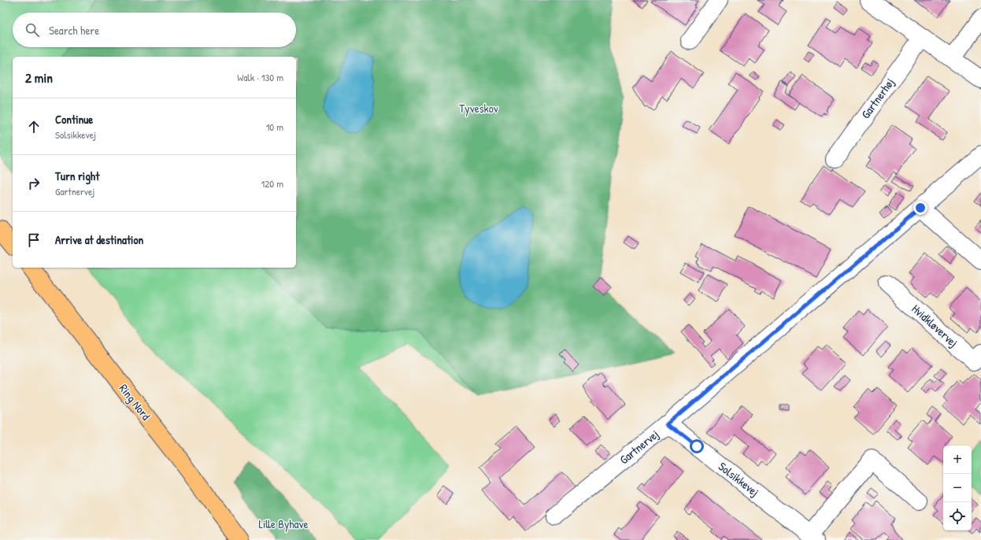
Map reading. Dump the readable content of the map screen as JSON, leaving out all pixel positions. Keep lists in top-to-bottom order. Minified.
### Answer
{"streets":{"main road":["Ring Nord"],"street":["Gartnerhøj","Hvidkløvervej","Gartnervej","Solsikkevej"]},"crossings":[["Gartnervej","Solsikkevej"]],"parks":["Tyveskov","Lille Byhave"],"page":{"search":"Search here","heading":["2 min","Walk · 130 m"],"list":[["Continue","Solsikkevej","10 m"],["Turn right","Gartnervej","120 m"],"Arrive at destination"],"map_buttons":["+","−"]}}
